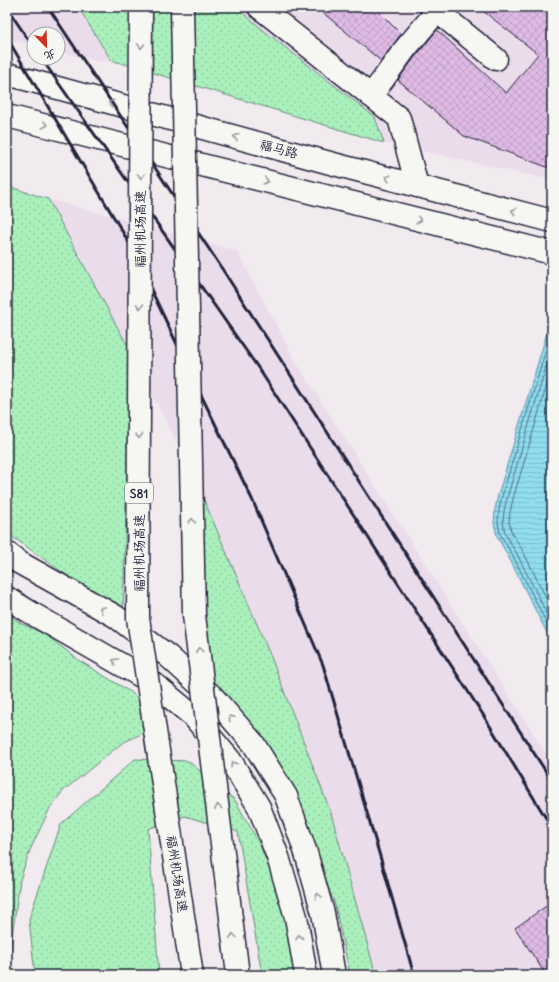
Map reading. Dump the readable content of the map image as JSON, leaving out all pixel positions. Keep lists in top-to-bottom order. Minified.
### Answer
{"streets":{"main road":["福马路","福州机场高速","S81"]},"north":"bottom right"}
